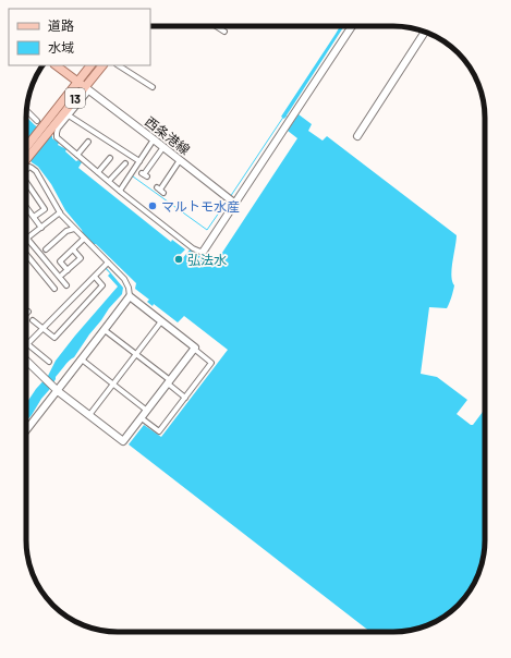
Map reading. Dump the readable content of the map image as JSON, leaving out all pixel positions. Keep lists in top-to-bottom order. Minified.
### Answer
{"streets":{"main road":["13"],"street":["西条港線"]},"crossings":[["13","西条港線"]],"places":["マルトモ水産","弘法水"],"legend":["道路","水域"]}
